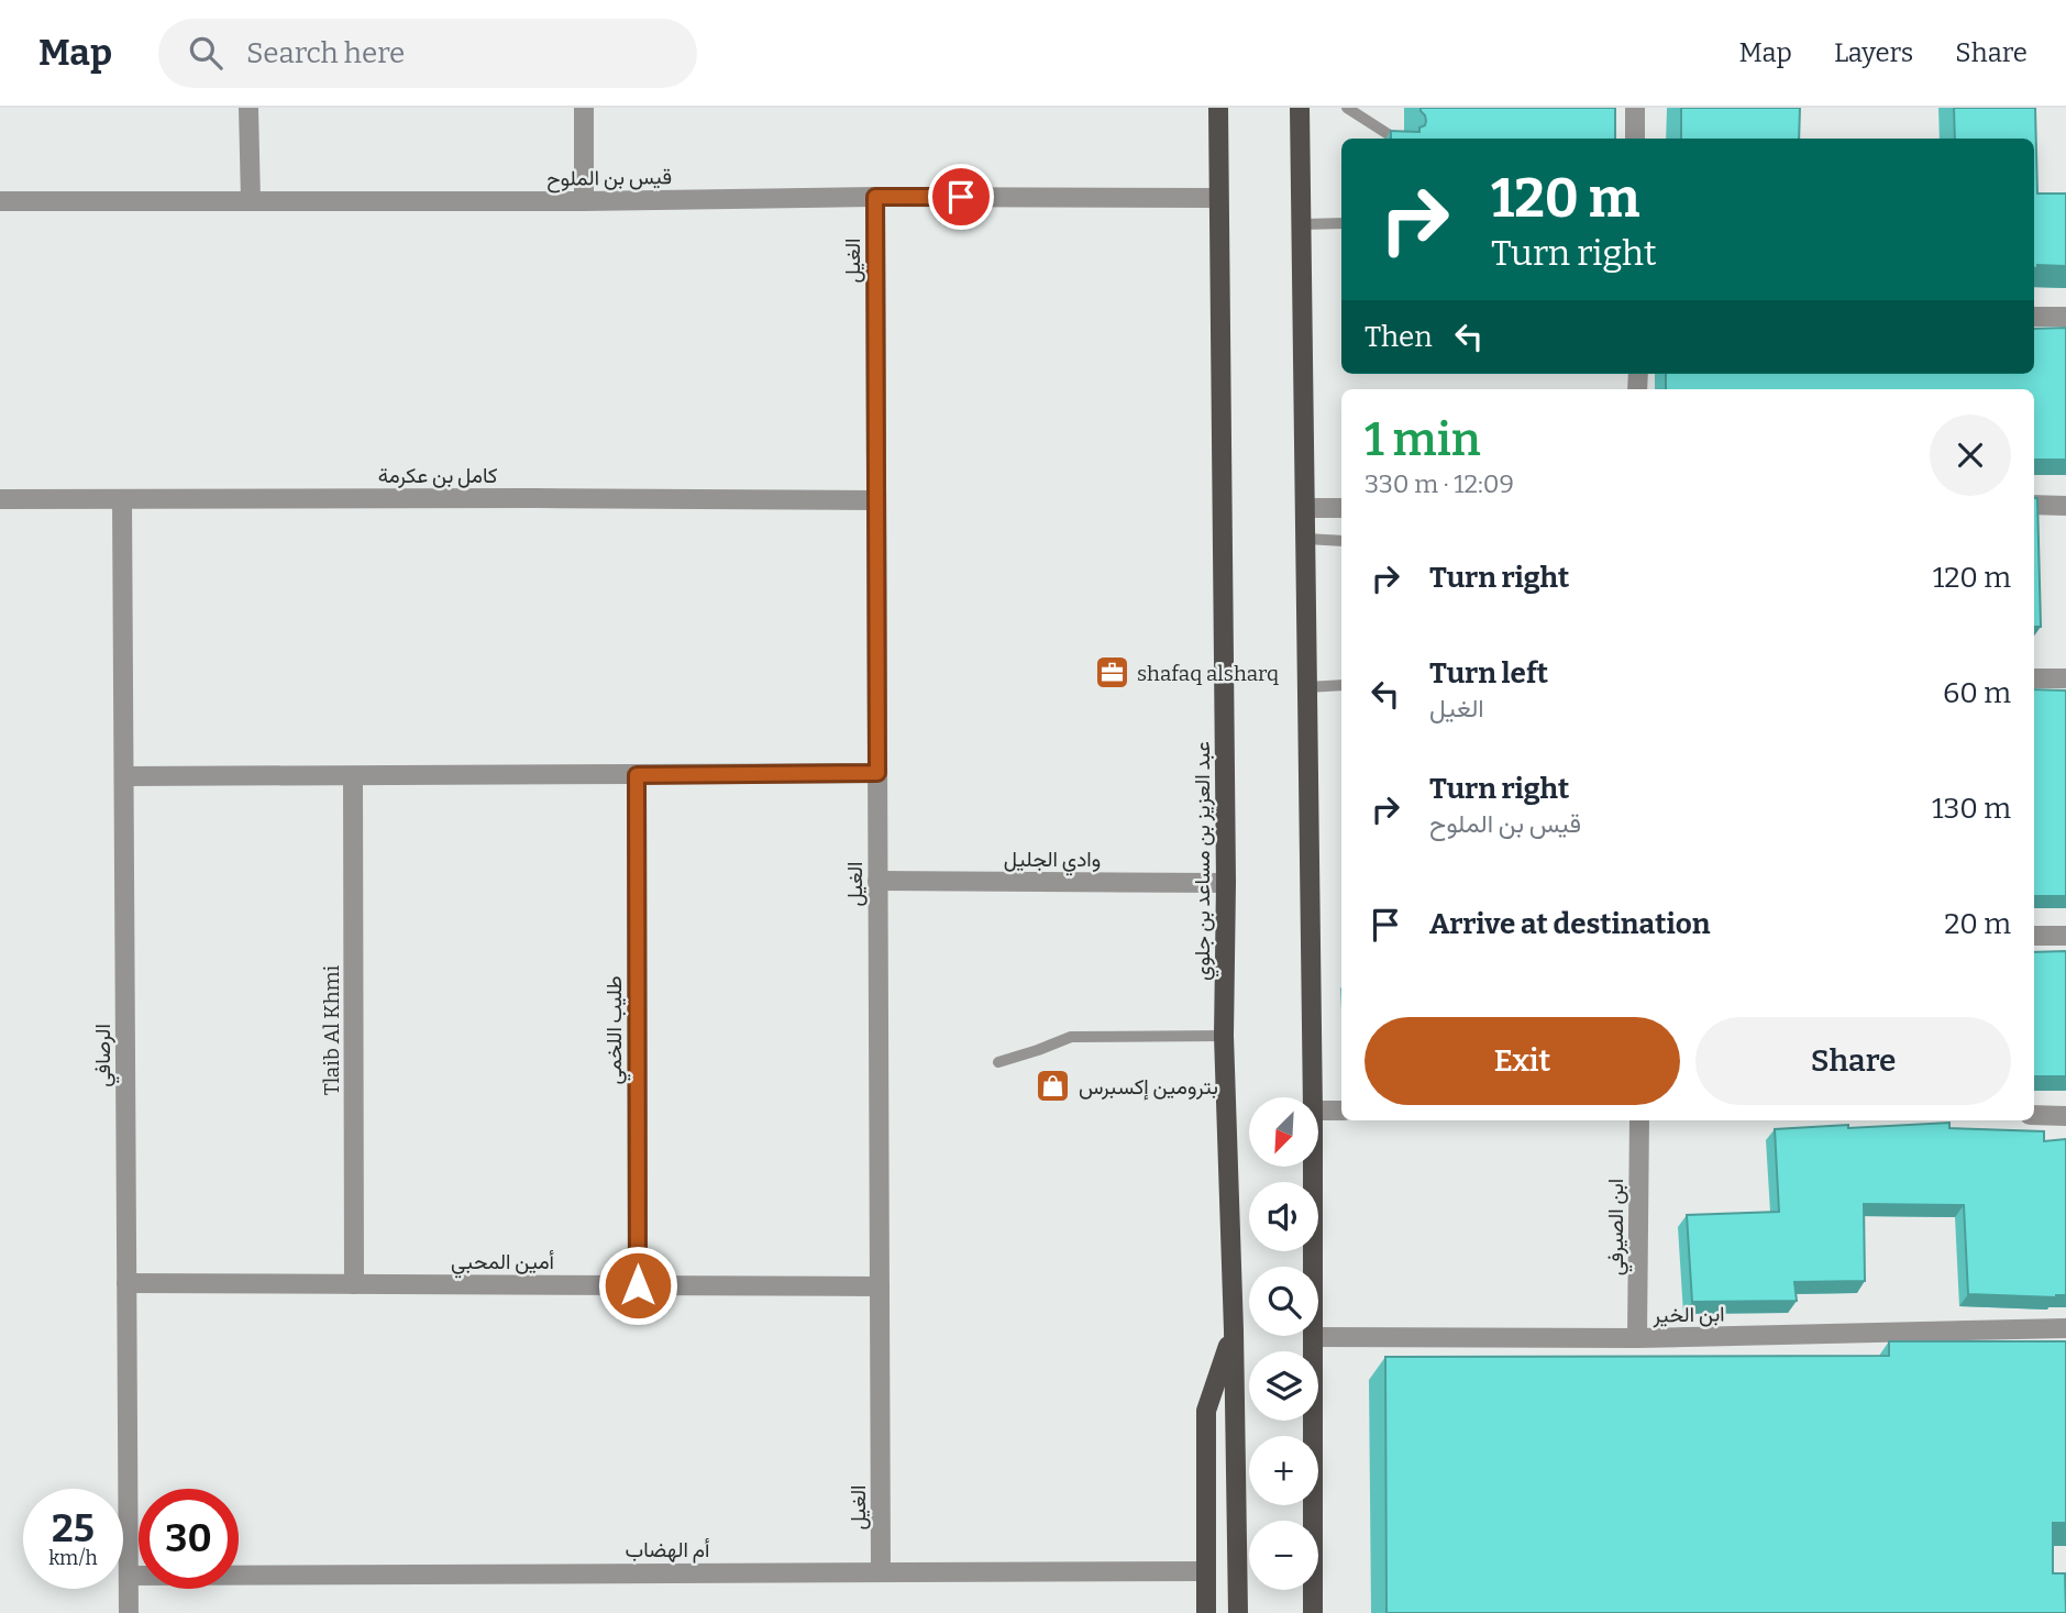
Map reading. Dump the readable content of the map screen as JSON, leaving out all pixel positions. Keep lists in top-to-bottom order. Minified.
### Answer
{"streets":{"main road":["عبد العزيز بن مساعد بن جلوي"],"street":["قيس بن الملوح","الغيل","كامل بن عكرمة","وادي الجليل","Tlaib Al Khmi","طليب اللخمي","الرصافي","ابن الصيرفي","أمين المحبي","ابن الخير","أم الهضاب"]},"crossings":[["قيس بن الملوح","الغيل"],["قيس بن الملوح","عبد العزيز بن مساعد بن جلوي"],["الغيل","كامل بن عكرمة"],["الغيل","وادي الجليل"],["الغيل","أمين المحبي"],["الغيل","أم الهضاب"],["كامل بن عكرمة","الرصافي"],["وادي الجليل","عبد العزيز بن مساعد بن جلوي"],["Tlaib Al Khmi","أمين المحبي"],["طليب اللخمي","أمين المحبي"],["الرصافي","أمين المحبي"],["الرصافي","أم الهضاب"],["ابن الصيرفي","ابن الخير"]],"places":{"office":["shafaq alsharq"],"shop":["بترومين إكسبرس"]},"north":"bottom left","page":{"header":"Map","search":"Search here","nav":["Map","Layers","Share"],"turn":["120 m","Turn right"],"then":"Then","heading":["1 min","330 m · 12:09"],"list":[{"name":"Turn right","value":"120 m"},{"name":"Turn left","note":"الغيل","value":"60 m"},{"name":"Turn right","note":"قيس بن الملوح","value":"130 m"},{"name":"Arrive at destination","value":"20 m"}],"buttons":["Exit","Share"],"map_buttons":["+","−"],"speed":"25 km/h","limit":"30"}}
